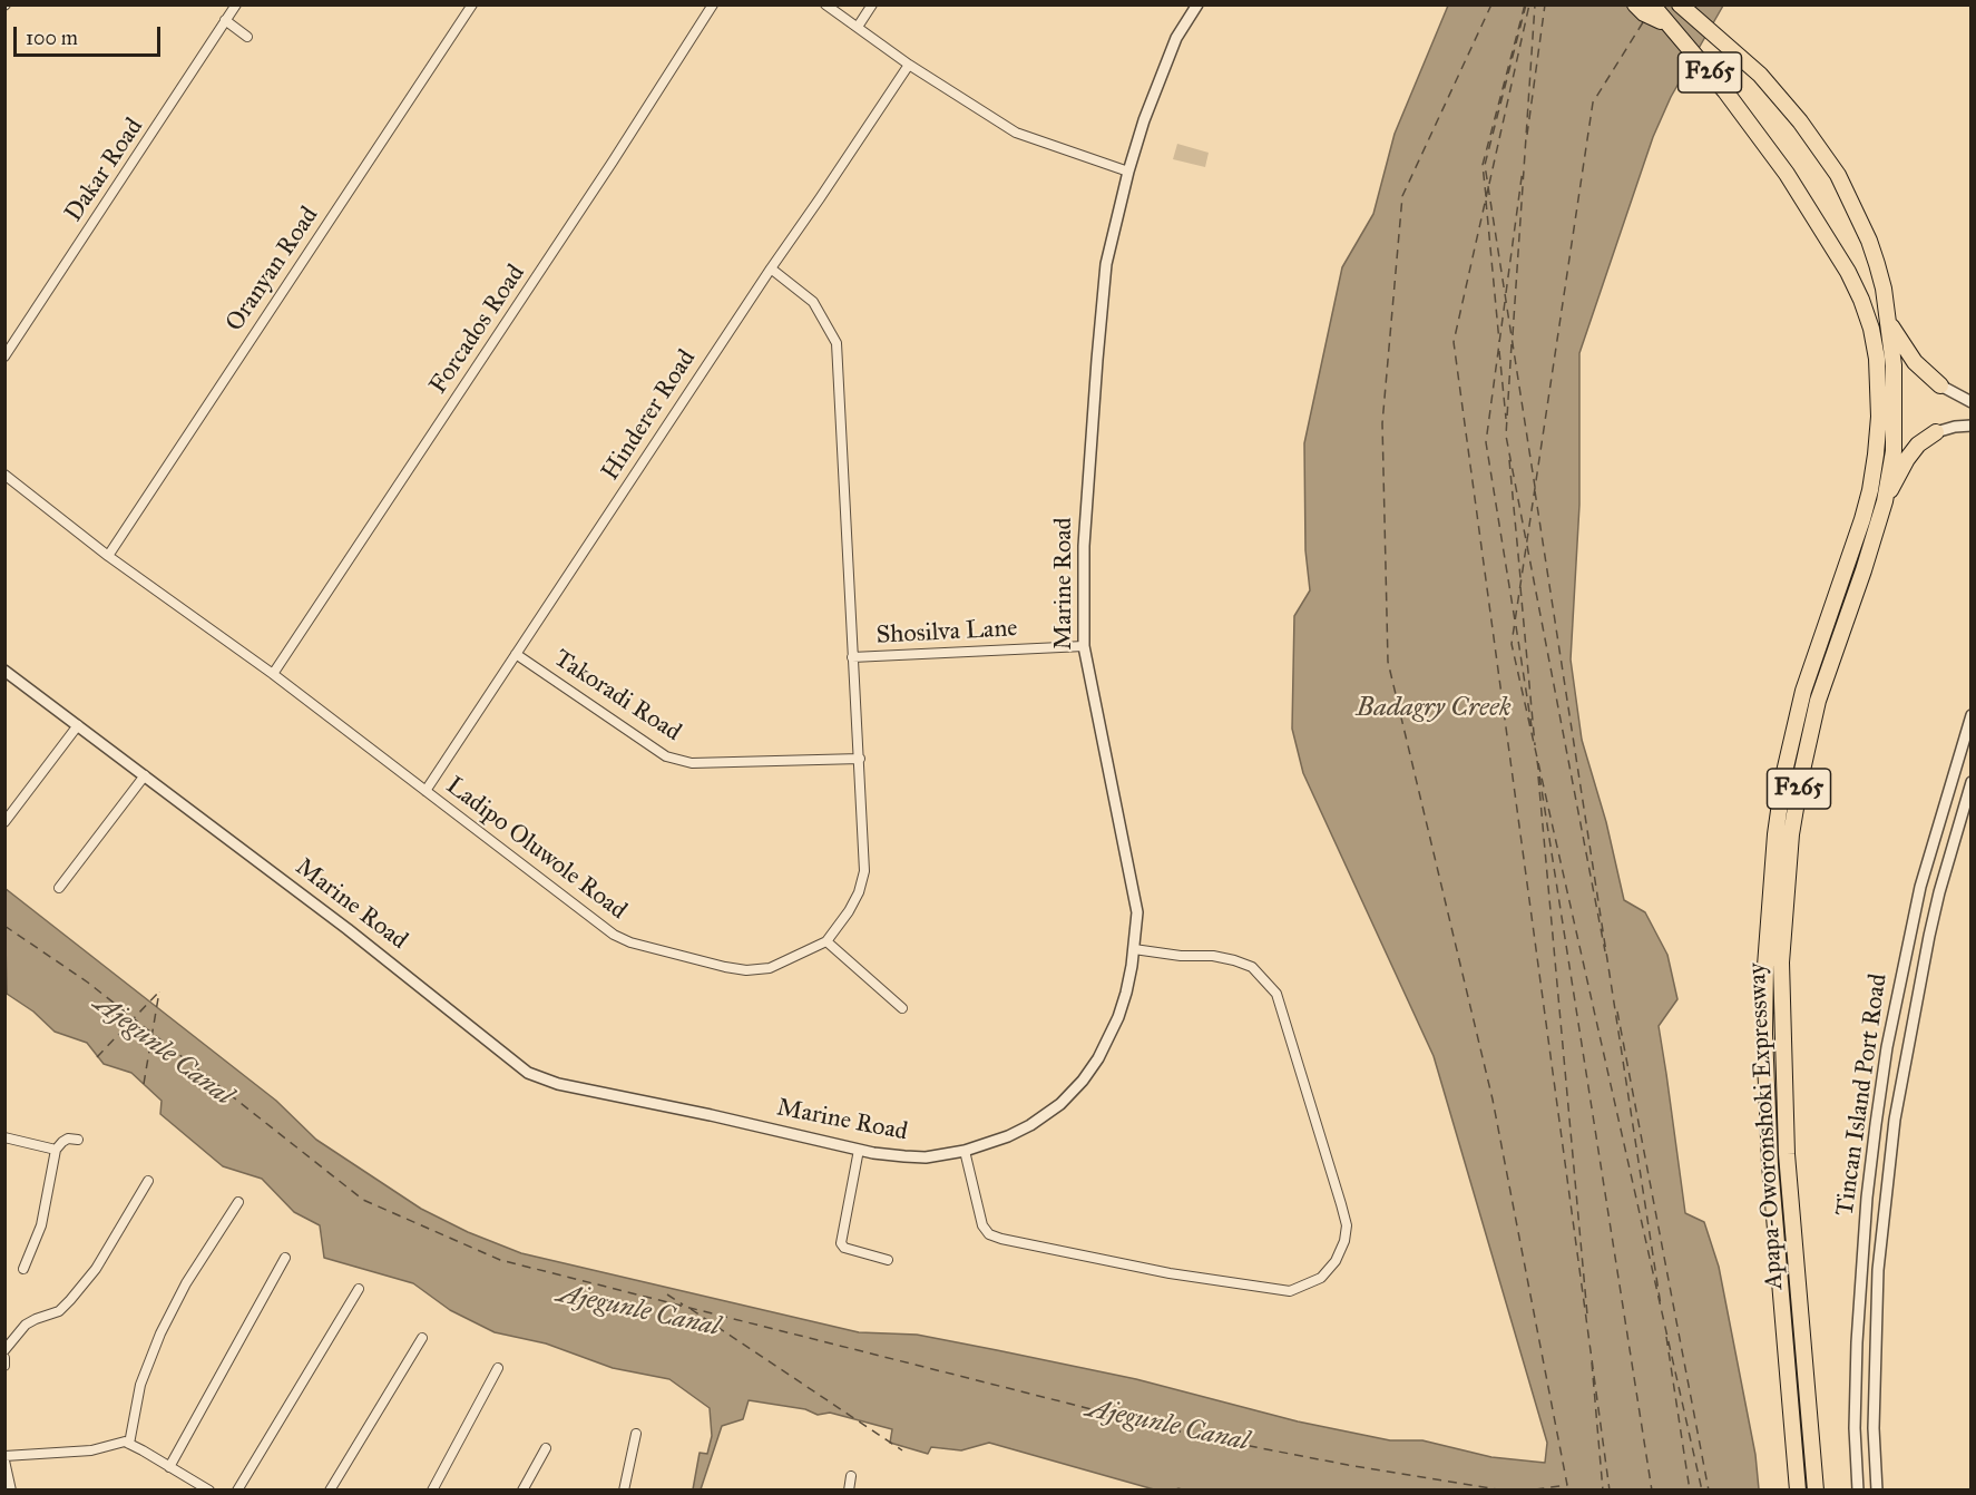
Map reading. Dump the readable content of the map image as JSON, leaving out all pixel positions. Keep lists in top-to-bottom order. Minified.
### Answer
{"streets":{"highway":["F265","Apapa-Oworonshoki Expressway"],"street":["Dakar Road","Oranyan Road","Forcados Road","Hinderer Road","Marine Road","Shosilva Lane","Takoradi Road","Ladipo Oluwole Road","Tincan Island Port Road"]},"crossings":[["Oranyan Road","Ladipo Oluwole Road"],["Forcados Road","Ladipo Oluwole Road"],["Hinderer Road","Takoradi Road"],["Hinderer Road","Ladipo Oluwole Road"],["Marine Road","Shosilva Lane"],["Shosilva Lane","Ladipo Oluwole Road"],["Takoradi Road","Ladipo Oluwole Road"]],"water":["Badagry Creek","Ajegunle Canal"],"scale_bar":"100 m"}
